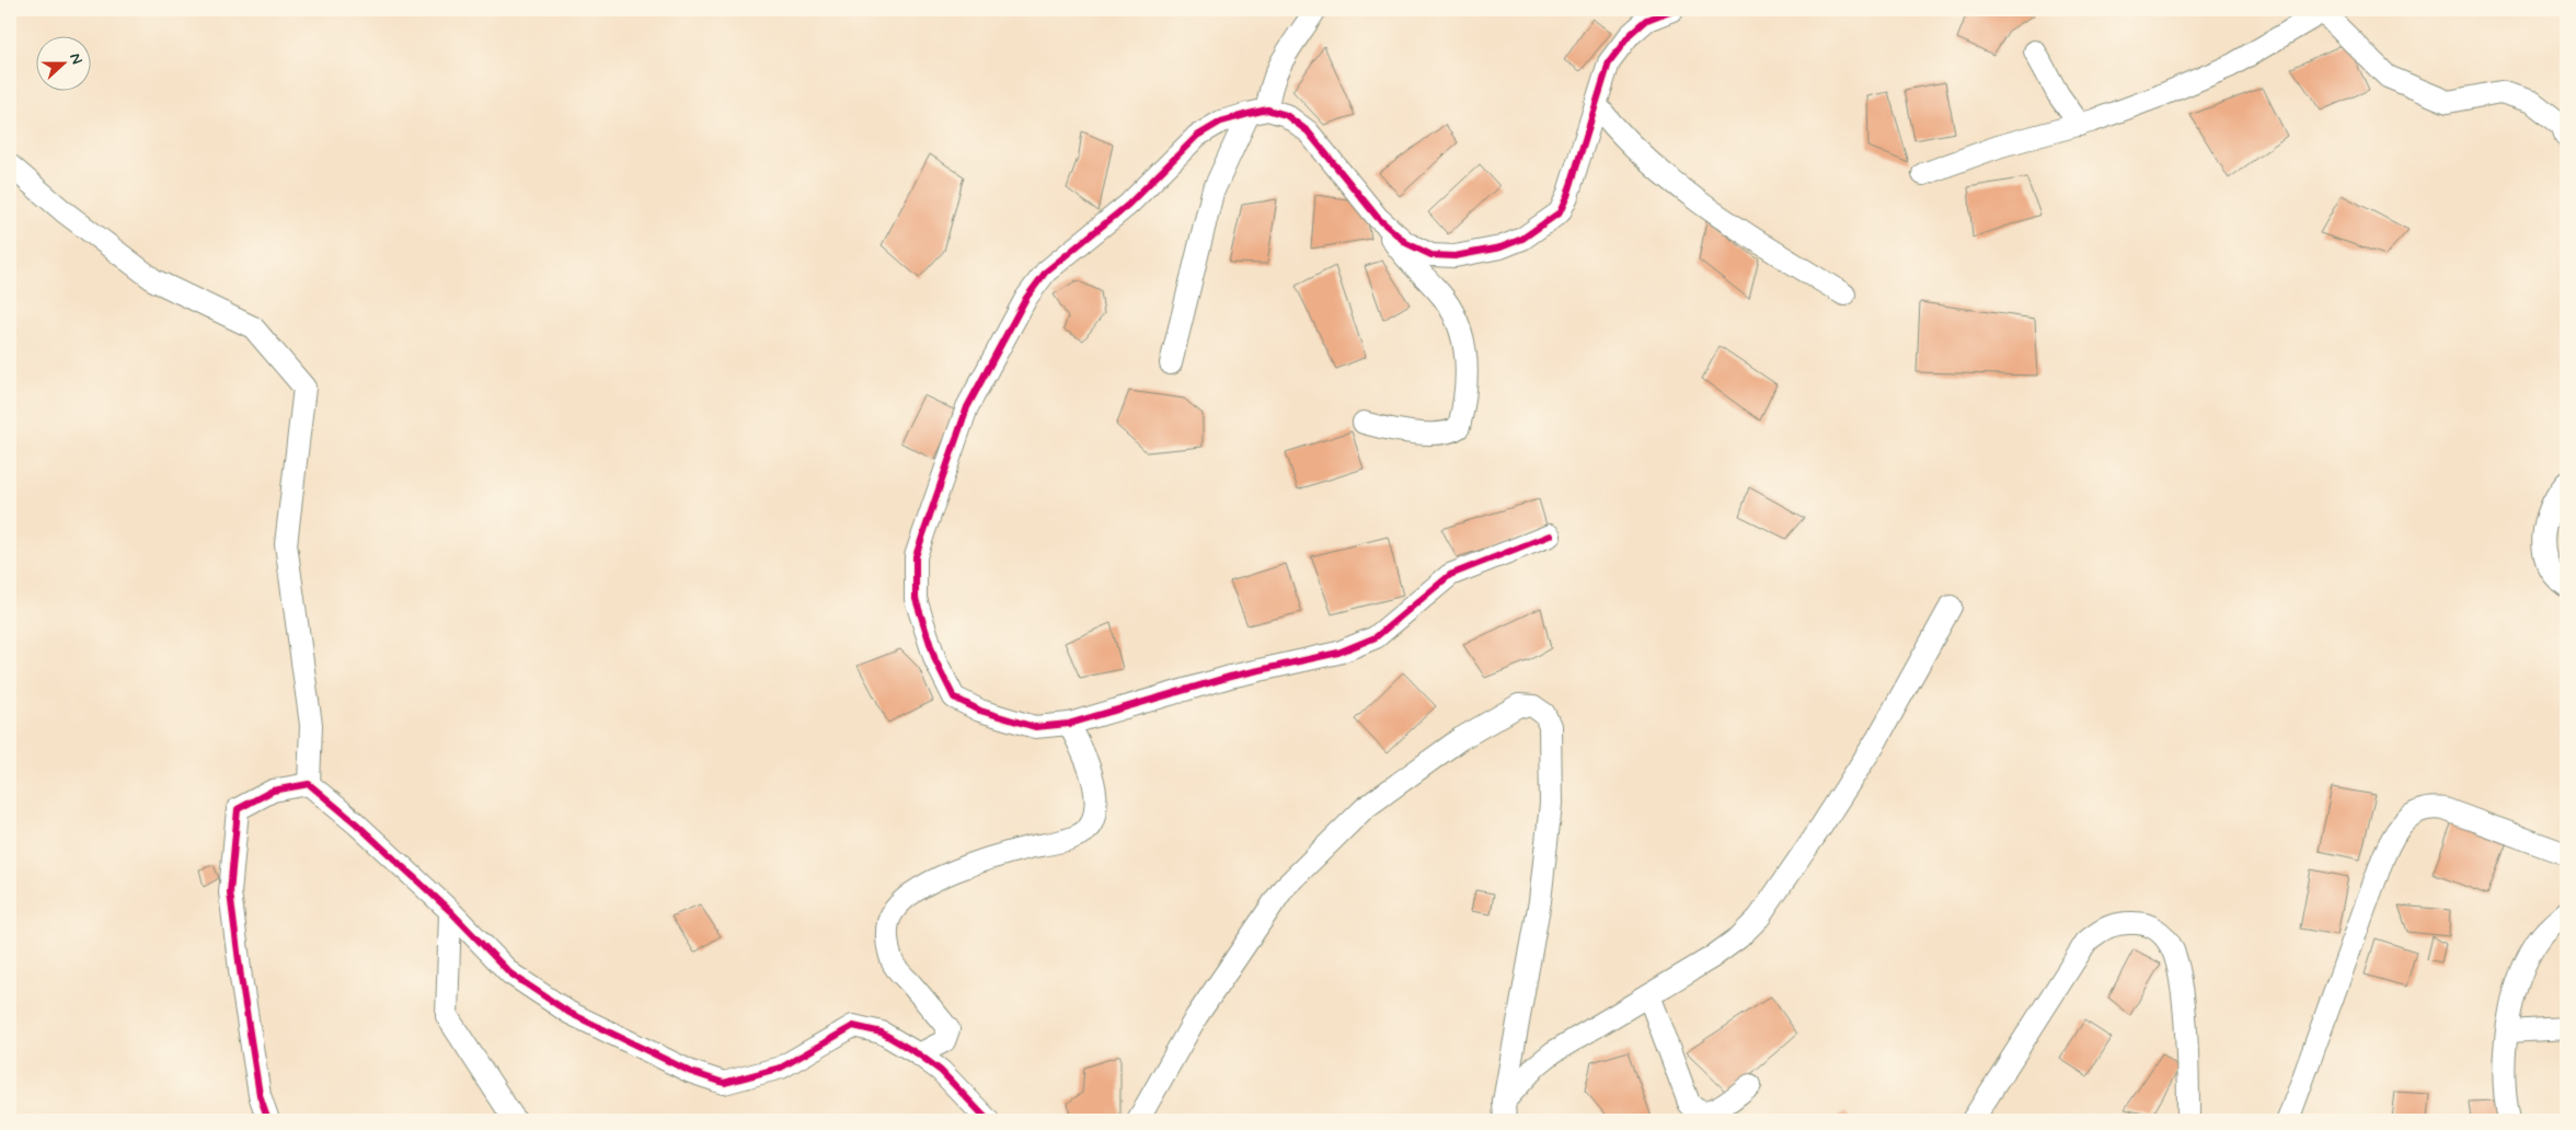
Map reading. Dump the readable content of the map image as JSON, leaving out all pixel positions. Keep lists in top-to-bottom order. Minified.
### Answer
{"north":"right"}
